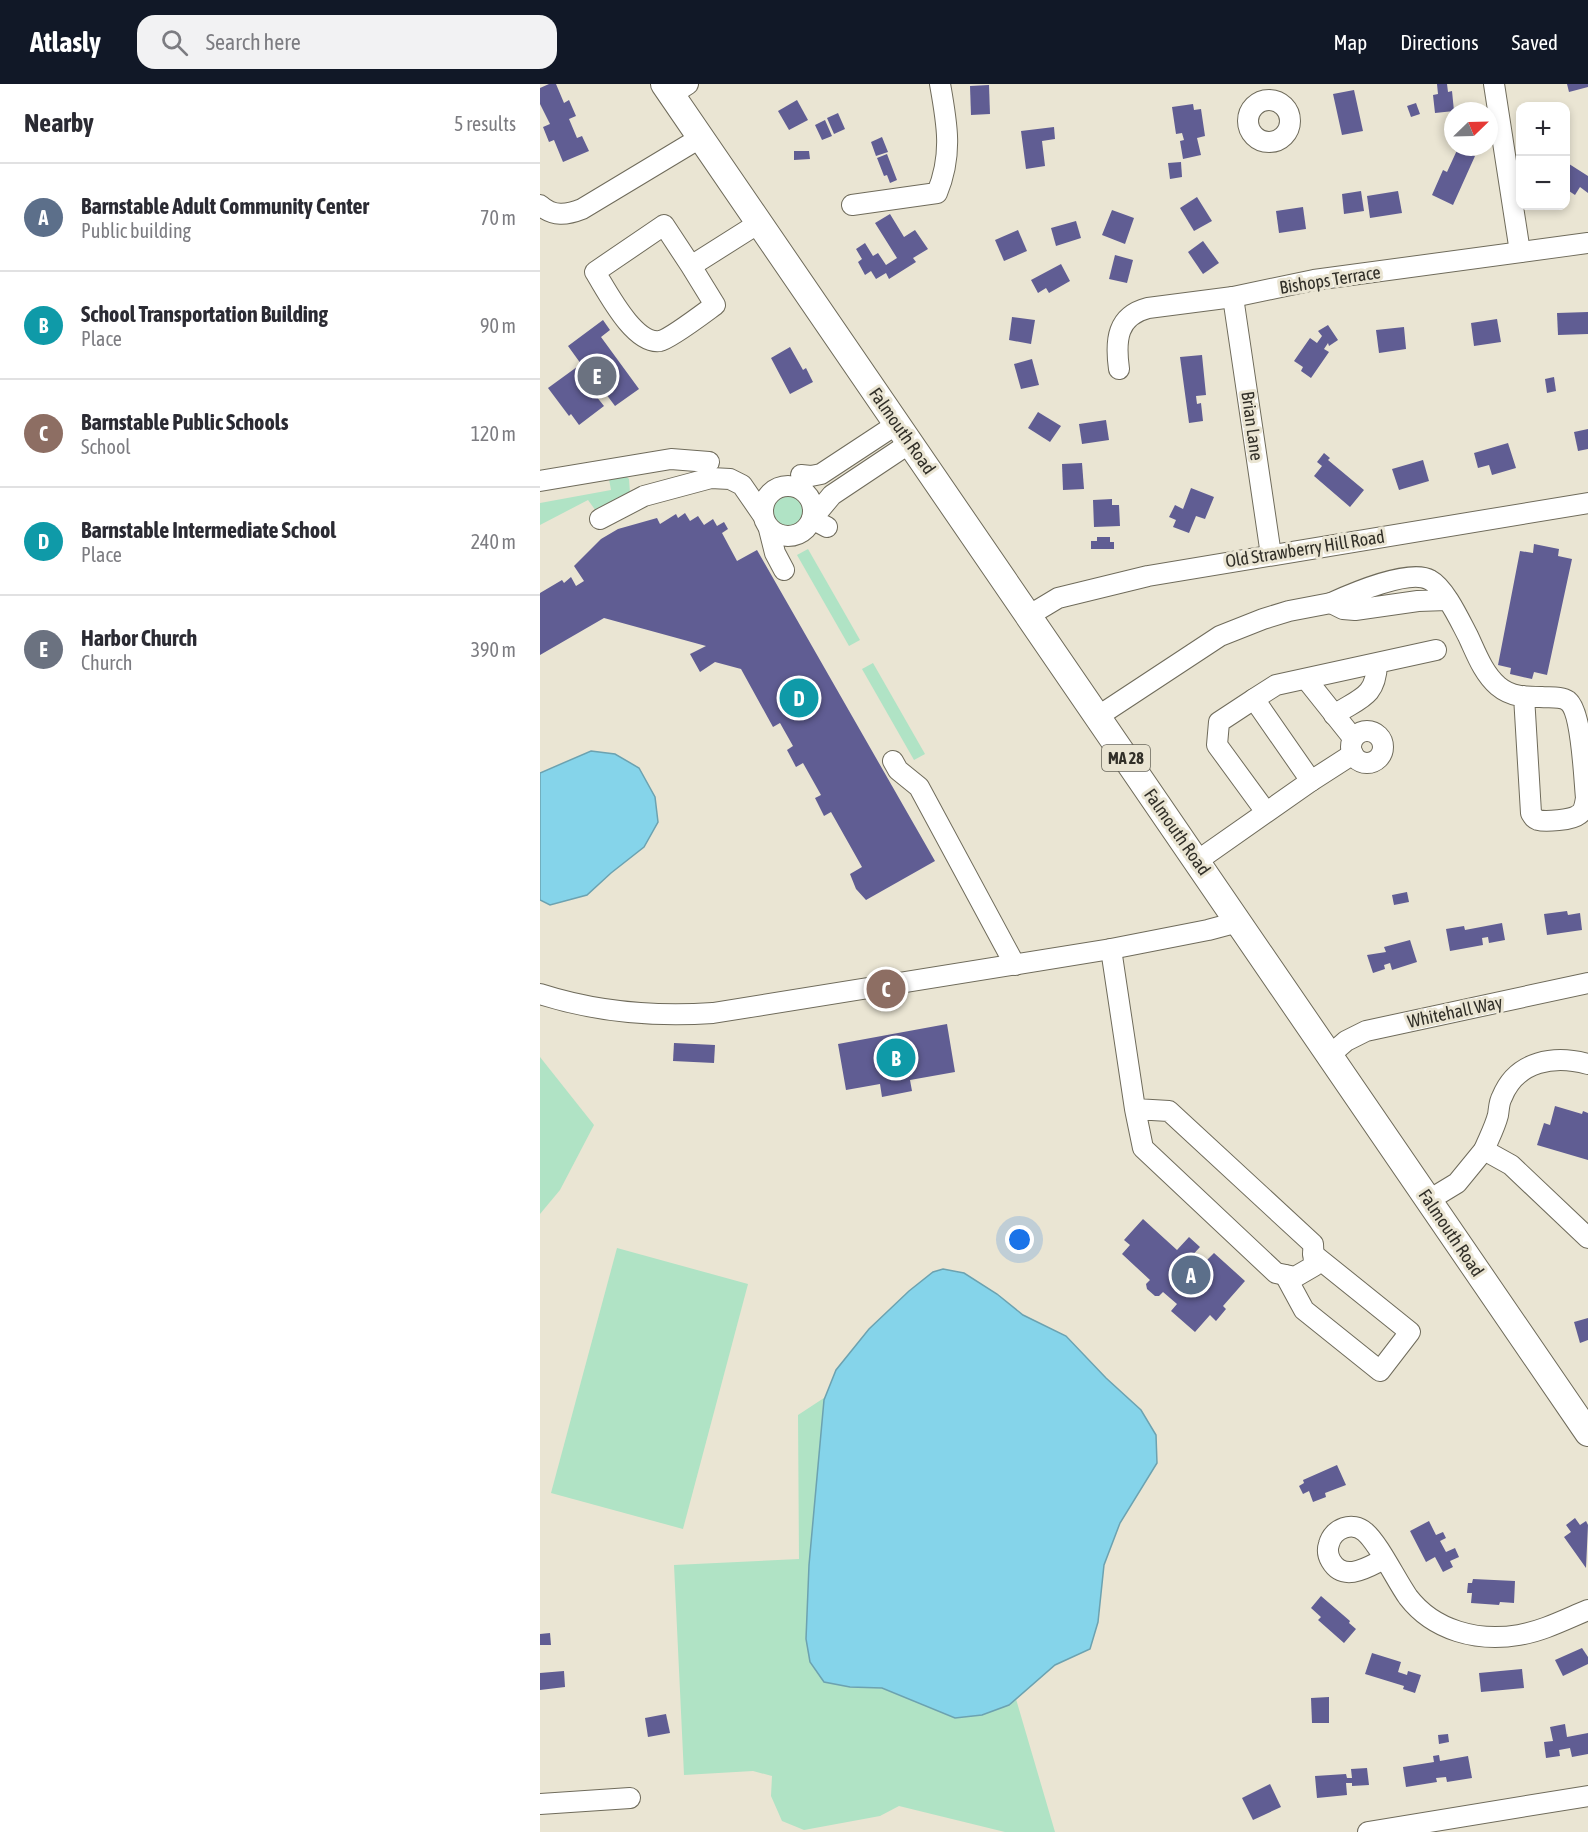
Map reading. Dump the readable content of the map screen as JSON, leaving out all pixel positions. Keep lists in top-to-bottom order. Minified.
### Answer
{"streets":{"main road":["Falmouth Road","MA 28"],"street":["Bishops Terrace","Brian Lane","Old Strawberry Hill Road","Whitehall Way"]},"crossings":[["Bishops Terrace","Brian Lane"],["Brian Lane","Old Strawberry Hill Road"],["Falmouth Road","Old Strawberry Hill Road"],["Falmouth Road","Whitehall Way"]],"north":"top right","page":{"header":"Atlasly","search":"Search here","nav":["Map","Directions","Saved"],"heading":["Nearby","5 results"],"map_buttons":["+","−"],"list":[{"mark":"A","name":"Barnstable Adult Community Center","note":"Public building","value":"70 m"},{"mark":"B","name":"School Transportation Building","note":"Place","value":"90 m"},{"mark":"C","name":"Barnstable Public Schools","note":"School","value":"120 m"},{"mark":"D","name":"Barnstable Intermediate School","note":"Place","value":"240 m"},{"mark":"E","name":"Harbor Church","note":"Church","value":"390 m"}],"pins":["E","D","C","B","A"]}}
